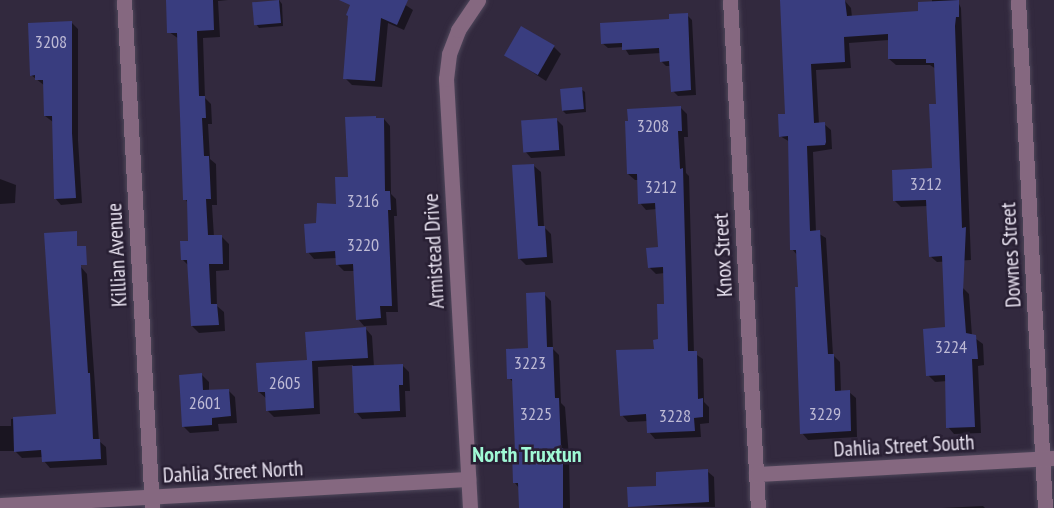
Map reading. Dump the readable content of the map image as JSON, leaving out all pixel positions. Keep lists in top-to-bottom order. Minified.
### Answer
{"streets":{"street":["Armistead Drive","Killian Avenue","Knox Street","Downes Street","Dahlia Street South","Dahlia Street North"]},"crossings":[["Armistead Drive","Dahlia Street North"],["Killian Avenue","Dahlia Street North"],["Knox Street","Dahlia Street South"],["Downes Street","Dahlia Street South"]],"districts":["North Truxtun"],"house_numbers":["3208","3208","3212","3212","3216","3220","3224","3223","2605","2601","3225","3229","3228"]}
